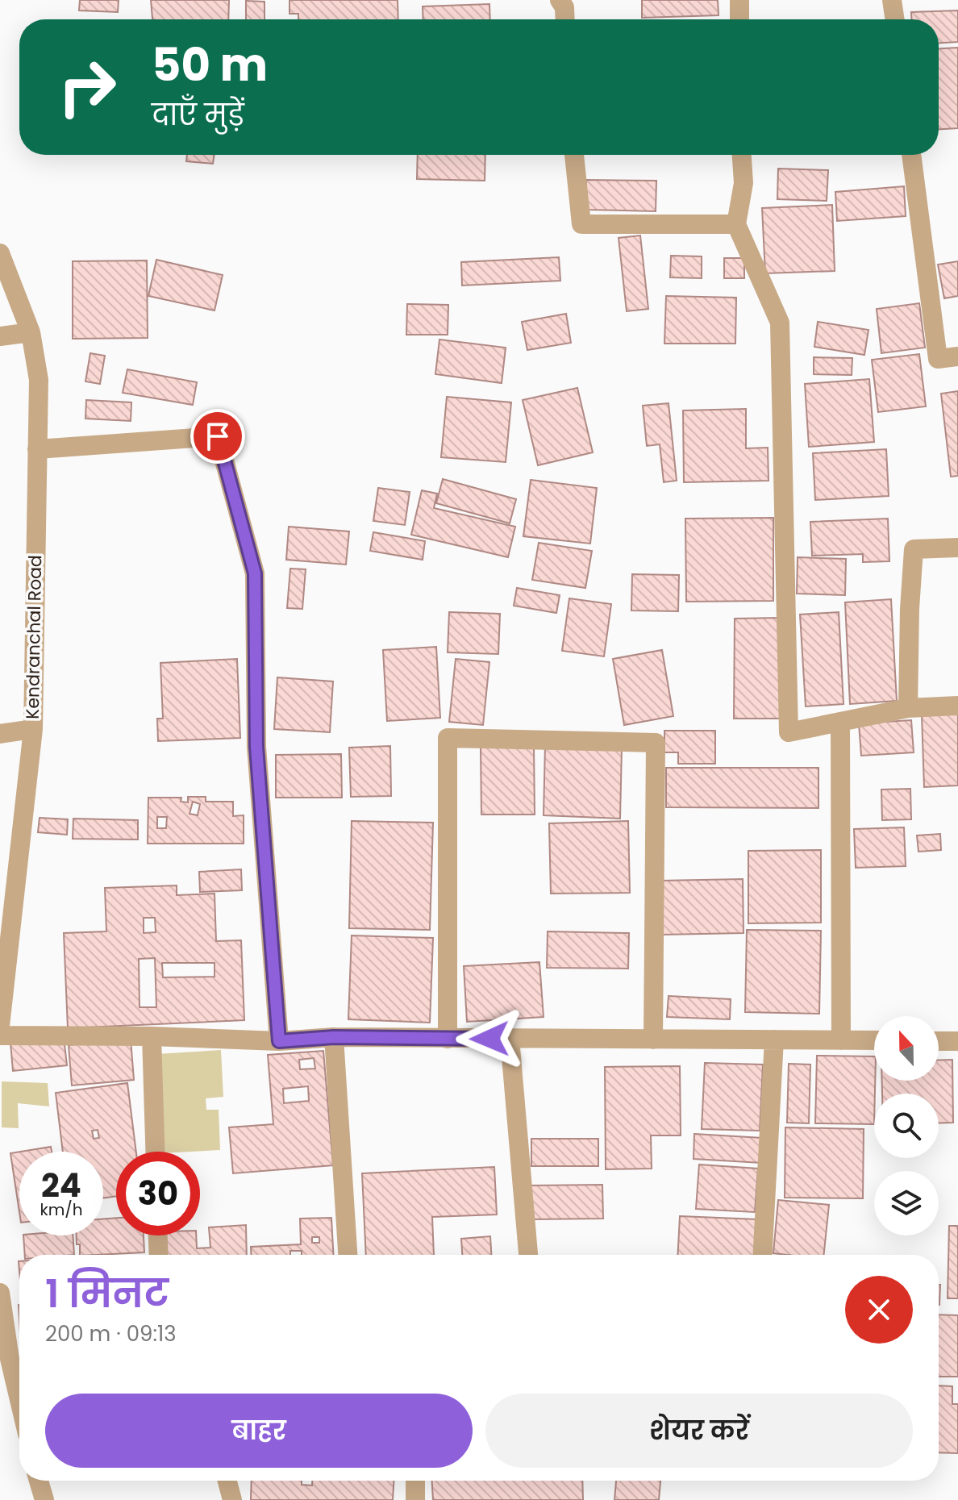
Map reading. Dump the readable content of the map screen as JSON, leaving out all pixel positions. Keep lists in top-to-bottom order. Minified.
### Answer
{"streets":{"street":["Kendranchal Road"]},"north":"top","page":{"turn":["50 m","दाएँ मुड़ें"],"speed":"24 km/h","limit":"30","heading":["1 मिनट","200 m · 09:13"],"buttons":["बाहर","शेयर करें"]}}
